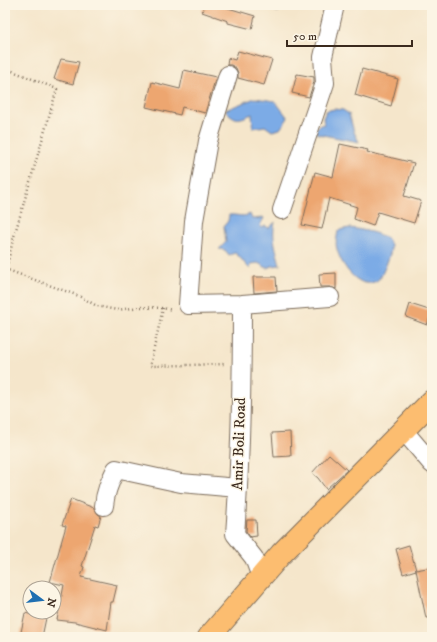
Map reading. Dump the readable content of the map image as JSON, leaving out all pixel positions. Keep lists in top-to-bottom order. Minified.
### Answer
{"streets":{"street":["Amir Boli Road"]},"scale_bar":"50 m","north":"right"}
